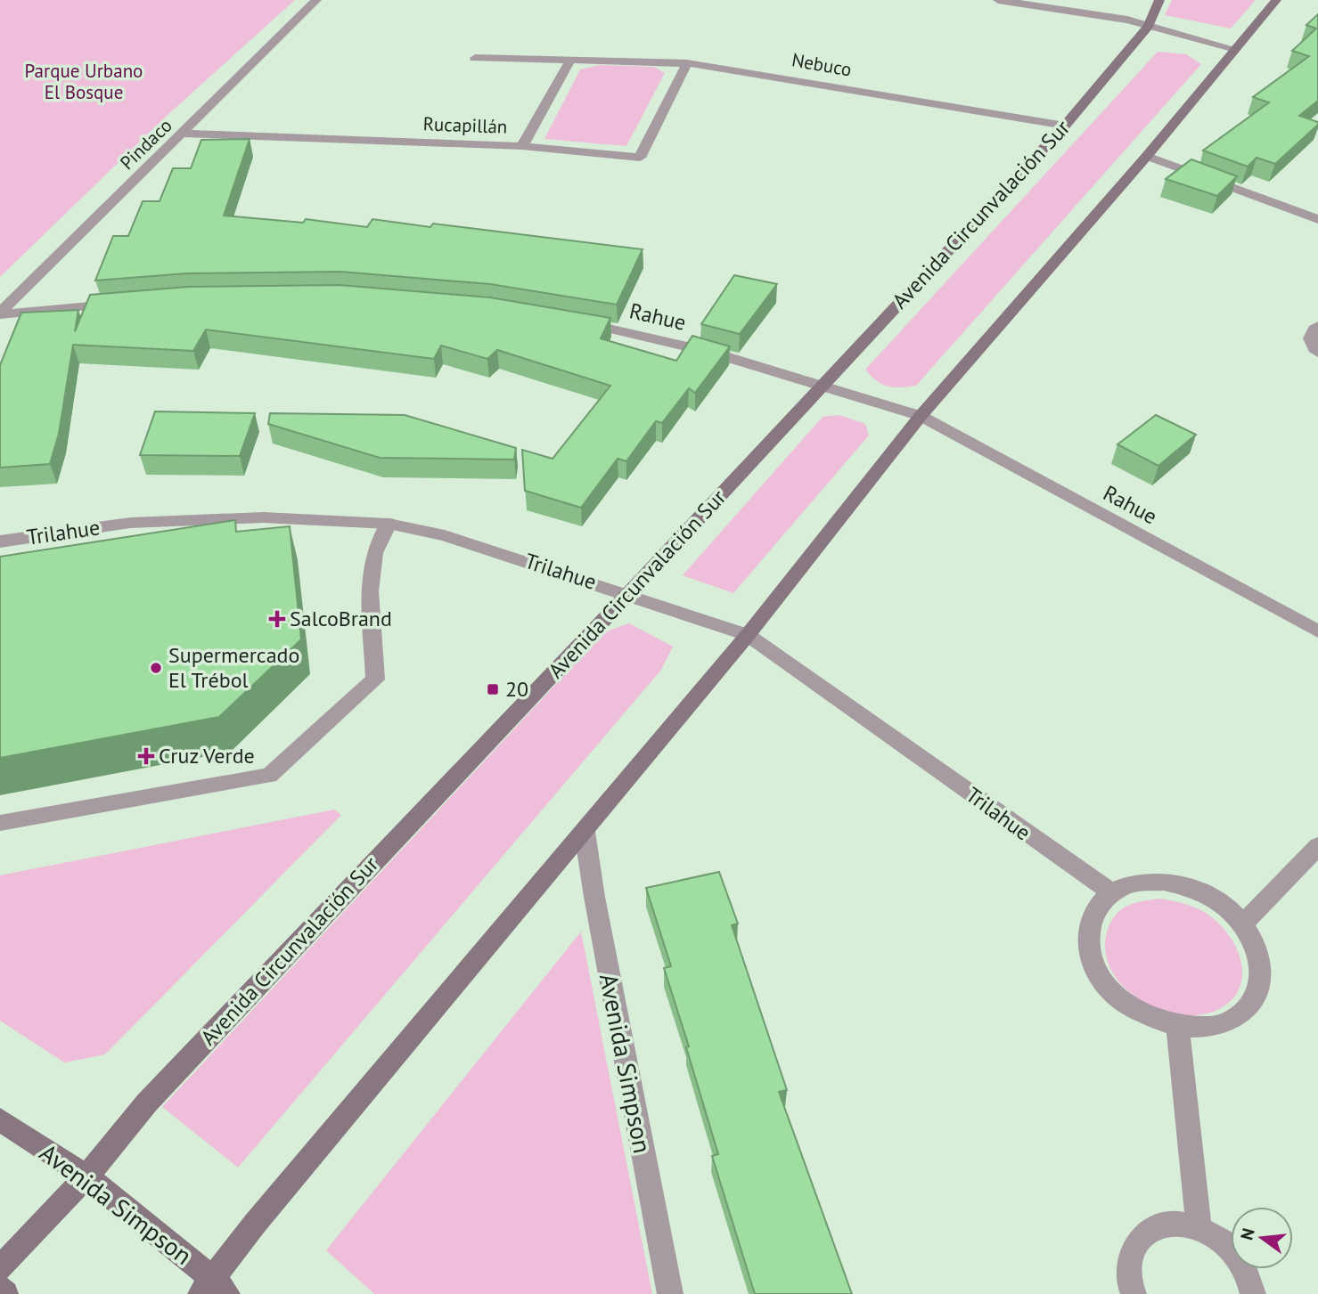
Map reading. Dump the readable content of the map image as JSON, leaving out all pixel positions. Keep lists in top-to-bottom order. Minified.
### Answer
{"streets":{"main road":["Avenida Circunvalación Sur","Avenida Simpson"],"street":["Nebuco","Rucapillán","Pindaco","Rahue","Trilahue"]},"crossings":[["Nebuco","Rucapillán"],["Nebuco","Avenida Circunvalación Sur"],["Rucapillán","Pindaco"],["Avenida Circunvalación Sur","Rahue"],["Avenida Circunvalación Sur","Trilahue"],["Avenida Circunvalación Sur","Avenida Simpson"]],"parks":["Parque Urbano El Bosque"],"places":{"health":["SalcoBrand","Cruz Verde"],"other":["Supermercado El Trébol"],"transit":["20"]},"north":"left"}
